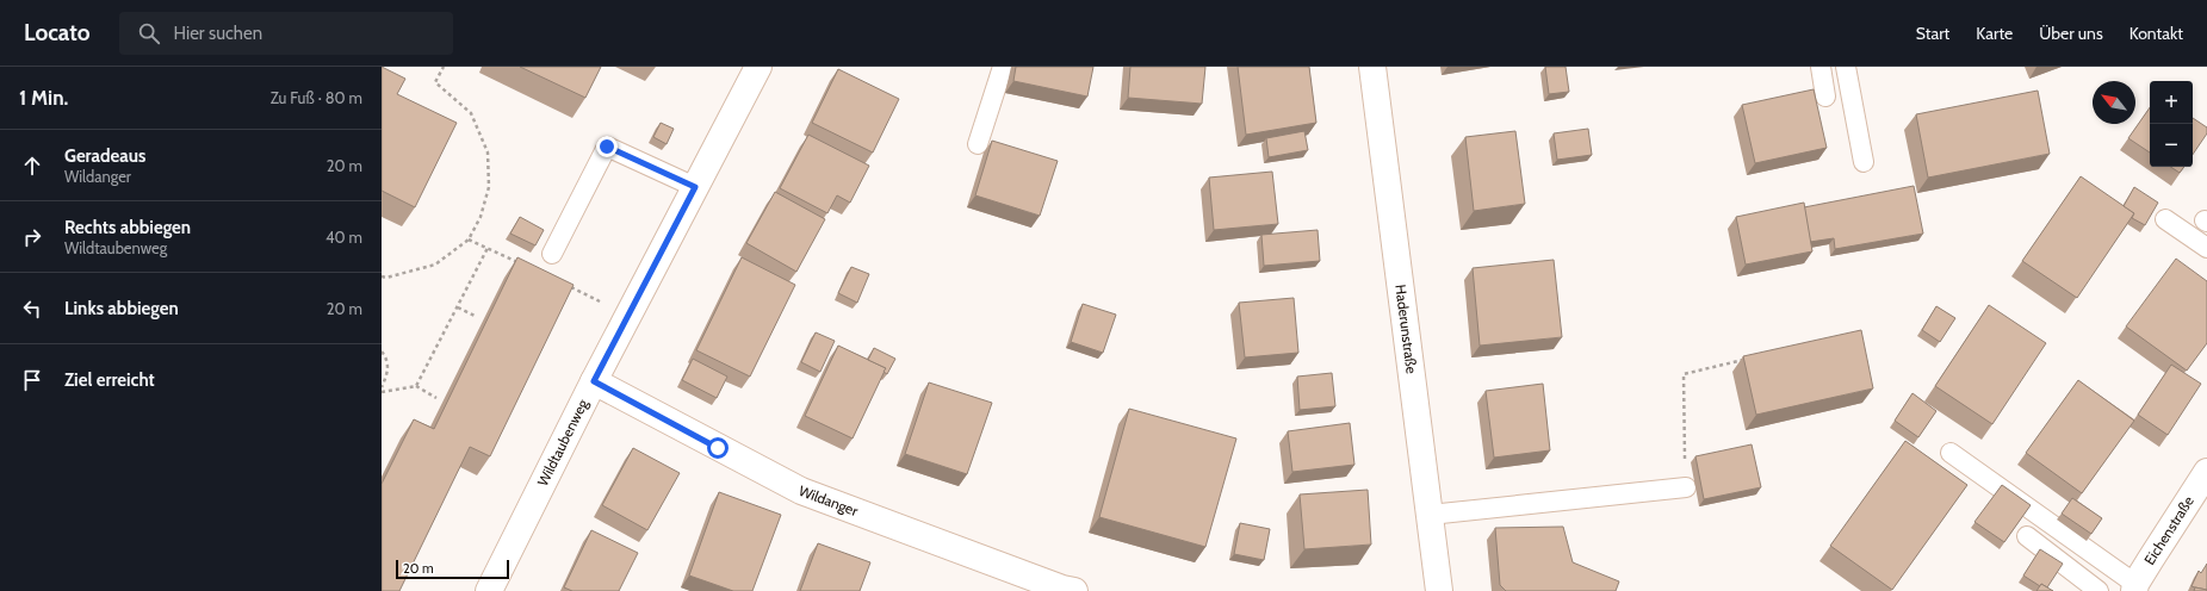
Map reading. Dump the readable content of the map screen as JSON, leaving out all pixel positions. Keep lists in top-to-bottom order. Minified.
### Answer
{"streets":{"street":["Haderunstraße","Wildtaubenweg","Wildanger","Eichenstraße"]},"crossings":[["Wildtaubenweg","Wildanger"]],"scale_bar":"20 m","north":"top left","page":{"header":"Locato","search":"Hier suchen","nav":["Start","Karte","Über uns","Kontakt"],"heading":["1 Min.","Zu Fuß · 80 m"],"map_buttons":["+","−"],"list":[["Geradeaus","Wildanger","20 m"],["Rechts abbiegen","Wildtaubenweg","40 m"],["Links abbiegen","20 m"],"Ziel erreicht"],"scale":"20 m"}}
